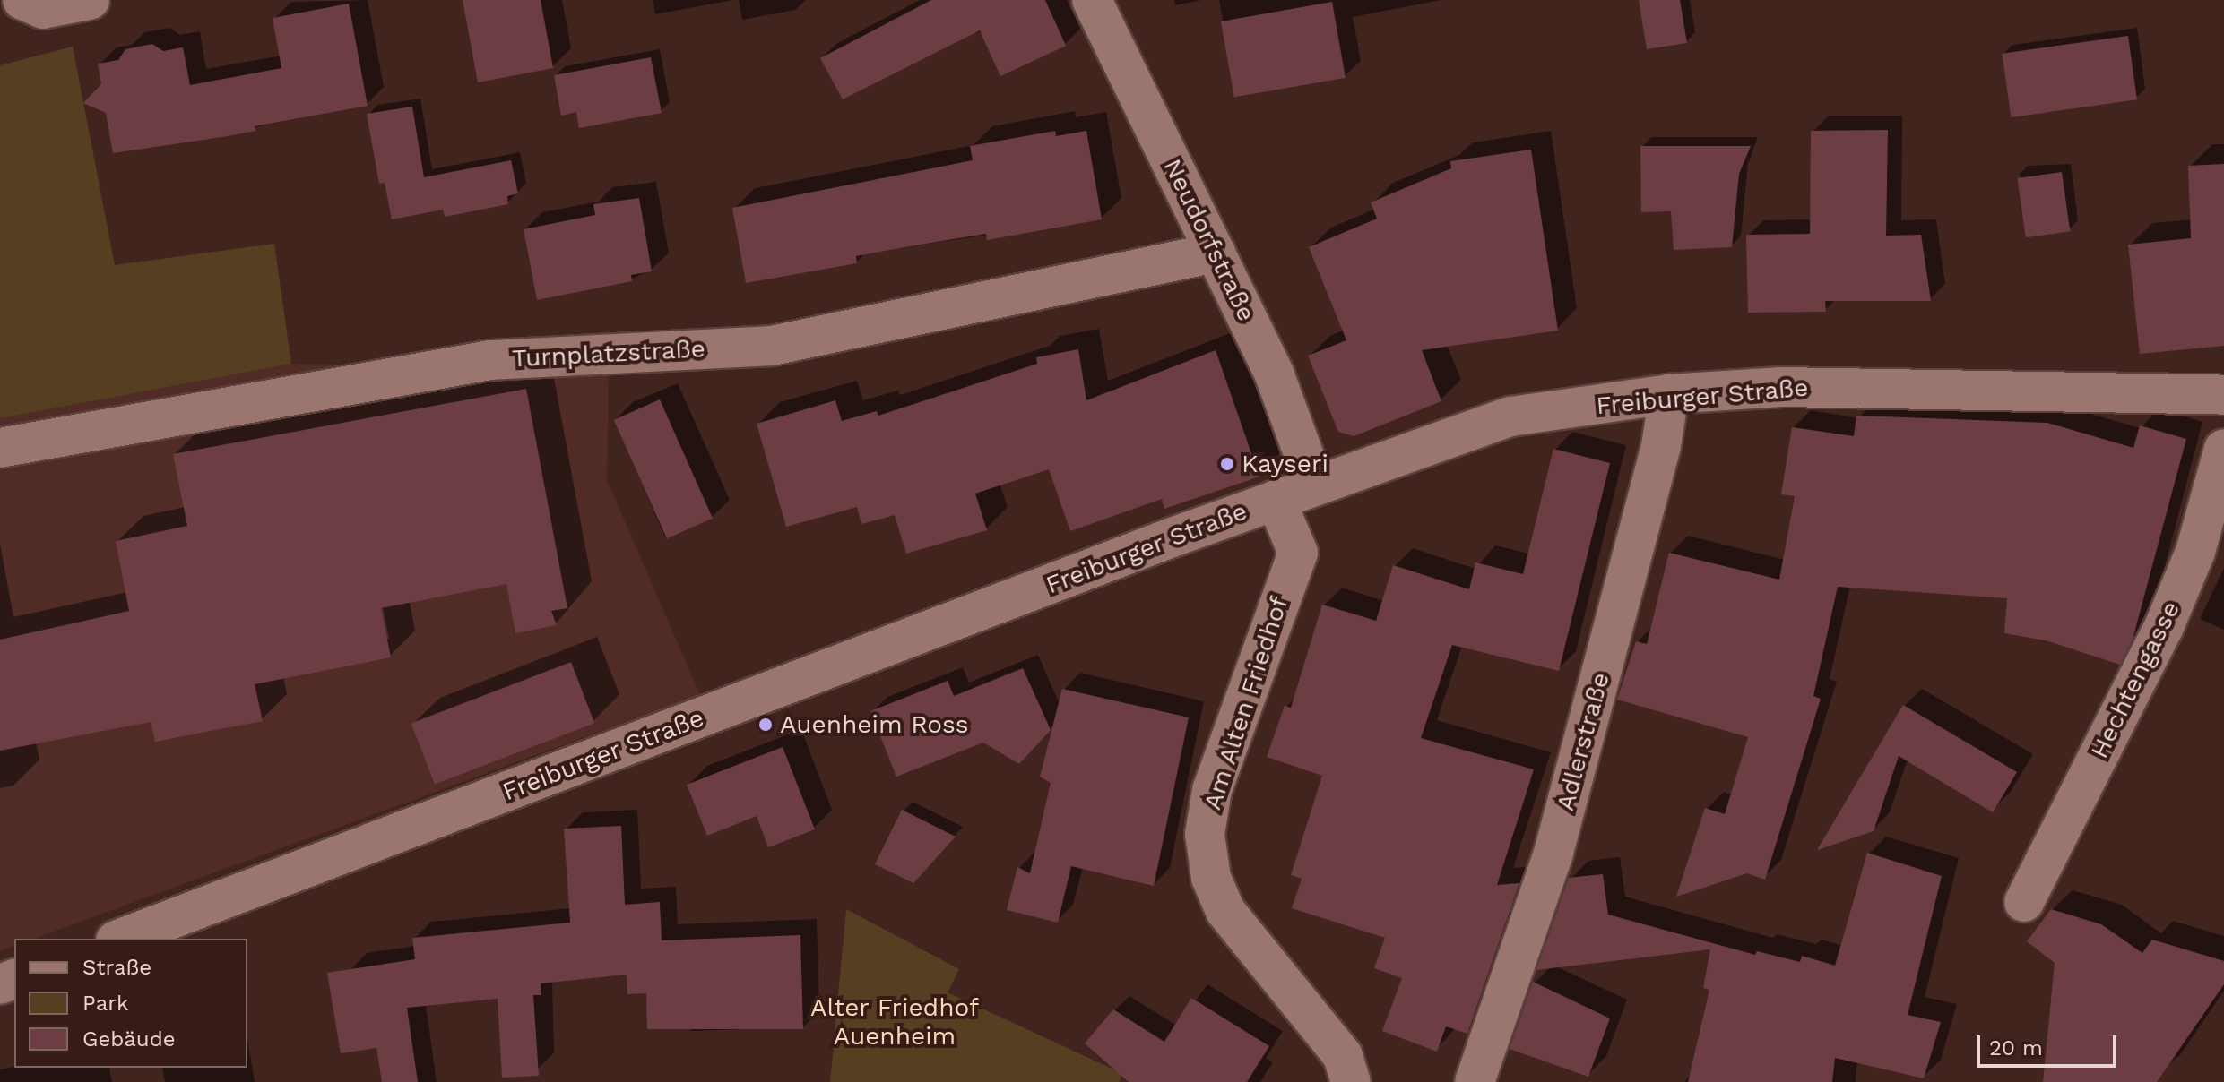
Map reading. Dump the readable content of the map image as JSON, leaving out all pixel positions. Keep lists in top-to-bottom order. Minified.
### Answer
{"streets":{"street":["Neudorfstraße","Turnplatzstraße","Freiburger Straße","Hechtengasse","Am Alten Friedhof","Adlerstraße"]},"crossings":[["Neudorfstraße","Turnplatzstraße"],["Neudorfstraße","Freiburger Straße"],["Freiburger Straße","Am Alten Friedhof"],["Freiburger Straße","Adlerstraße"]],"parks":["Alter Friedhof Auenheim"],"places":["Kayseri","Auenheim Ross"],"legend":["Straße","Park","Gebäude"],"scale_bar":"20 m"}
